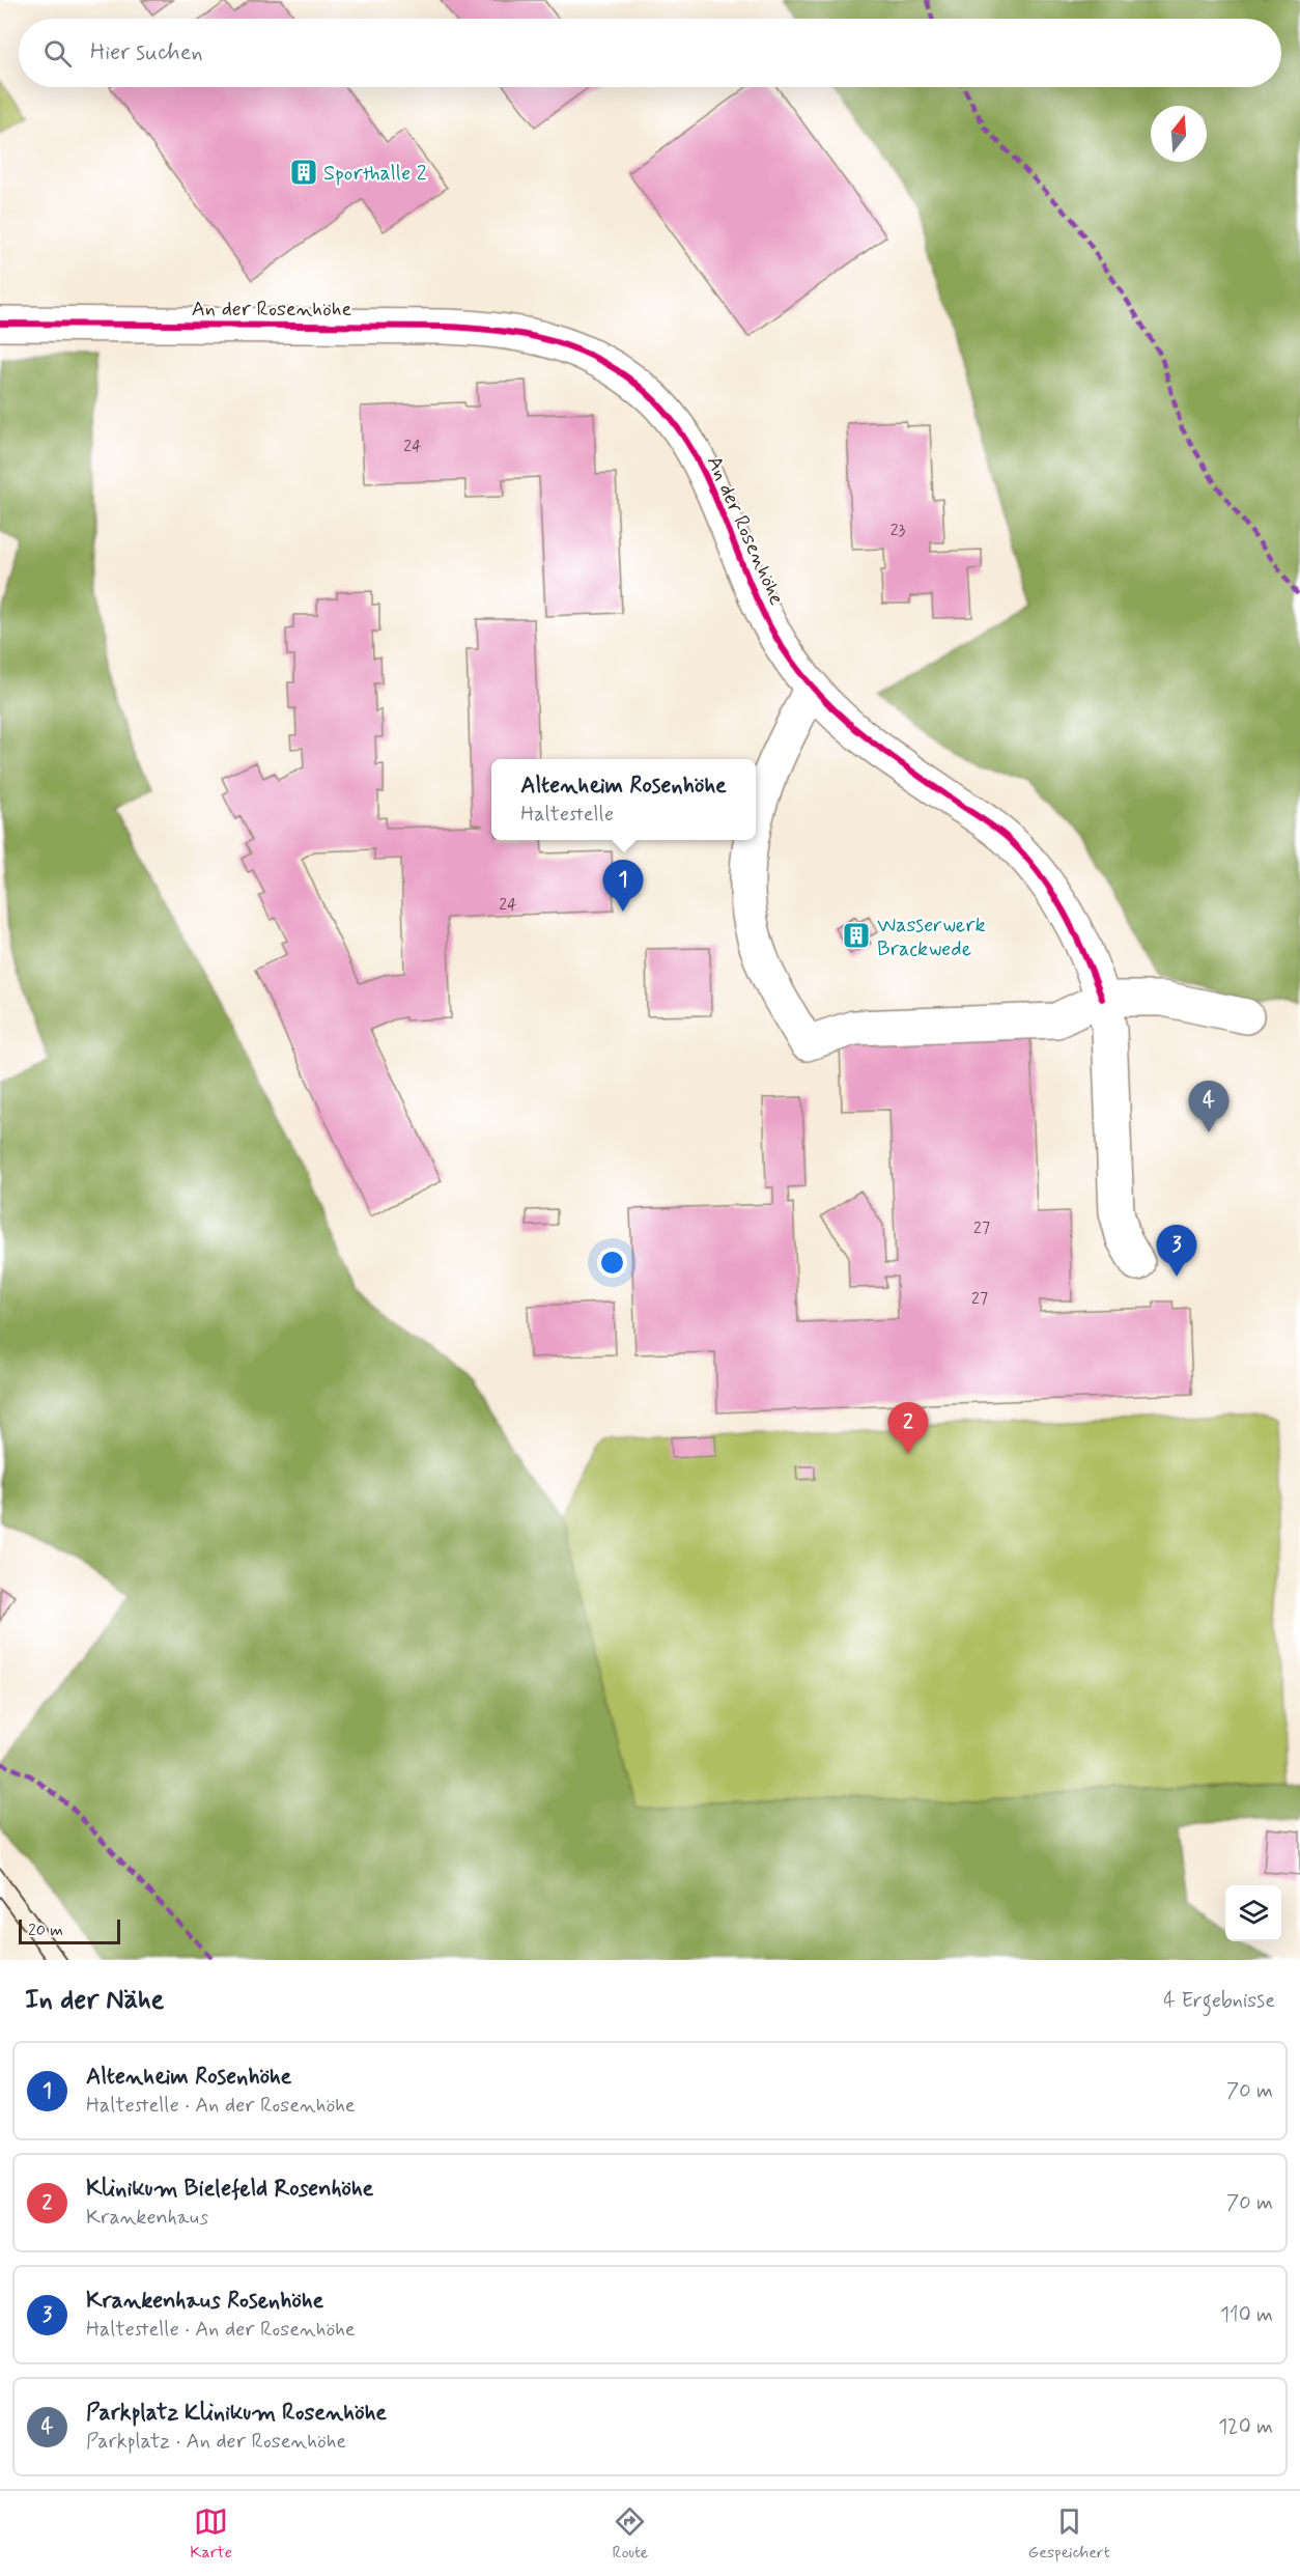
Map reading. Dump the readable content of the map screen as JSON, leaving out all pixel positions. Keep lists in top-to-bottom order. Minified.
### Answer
{"streets":{"street":["An der Rosenhöhe"]},"places":{"building":["Sporthalle 2","Wasserwerk Brackwede"]},"house_numbers":["24","23","24","27","27"],"scale_bar":"20 m","north":"top","page":{"search":"Hier suchen","popup":["Altenheim Rosenhöhe","Haltestelle"],"pins":["1","4","3","2"],"scale":"20 m","heading":["In der Nähe","4 Ergebnisse"],"list":[{"mark":"1","name":"Altenheim Rosenhöhe","note":"Haltestelle · An der Rosenhöhe","value":"70 m"},{"mark":"2","name":"Klinikum Bielefeld Rosenhöhe","note":"Krankenhaus","value":"70 m"},{"mark":"3","name":"Krankenhaus Rosenhöhe","note":"Haltestelle · An der Rosenhöhe","value":"110 m"},{"mark":"4","name":"Parkplatz Klinikum Rosenhöhe","note":"Parkplatz · An der Rosenhöhe","value":"120 m"}],"nav":["Karte","Route","Gespeichert"]}}
